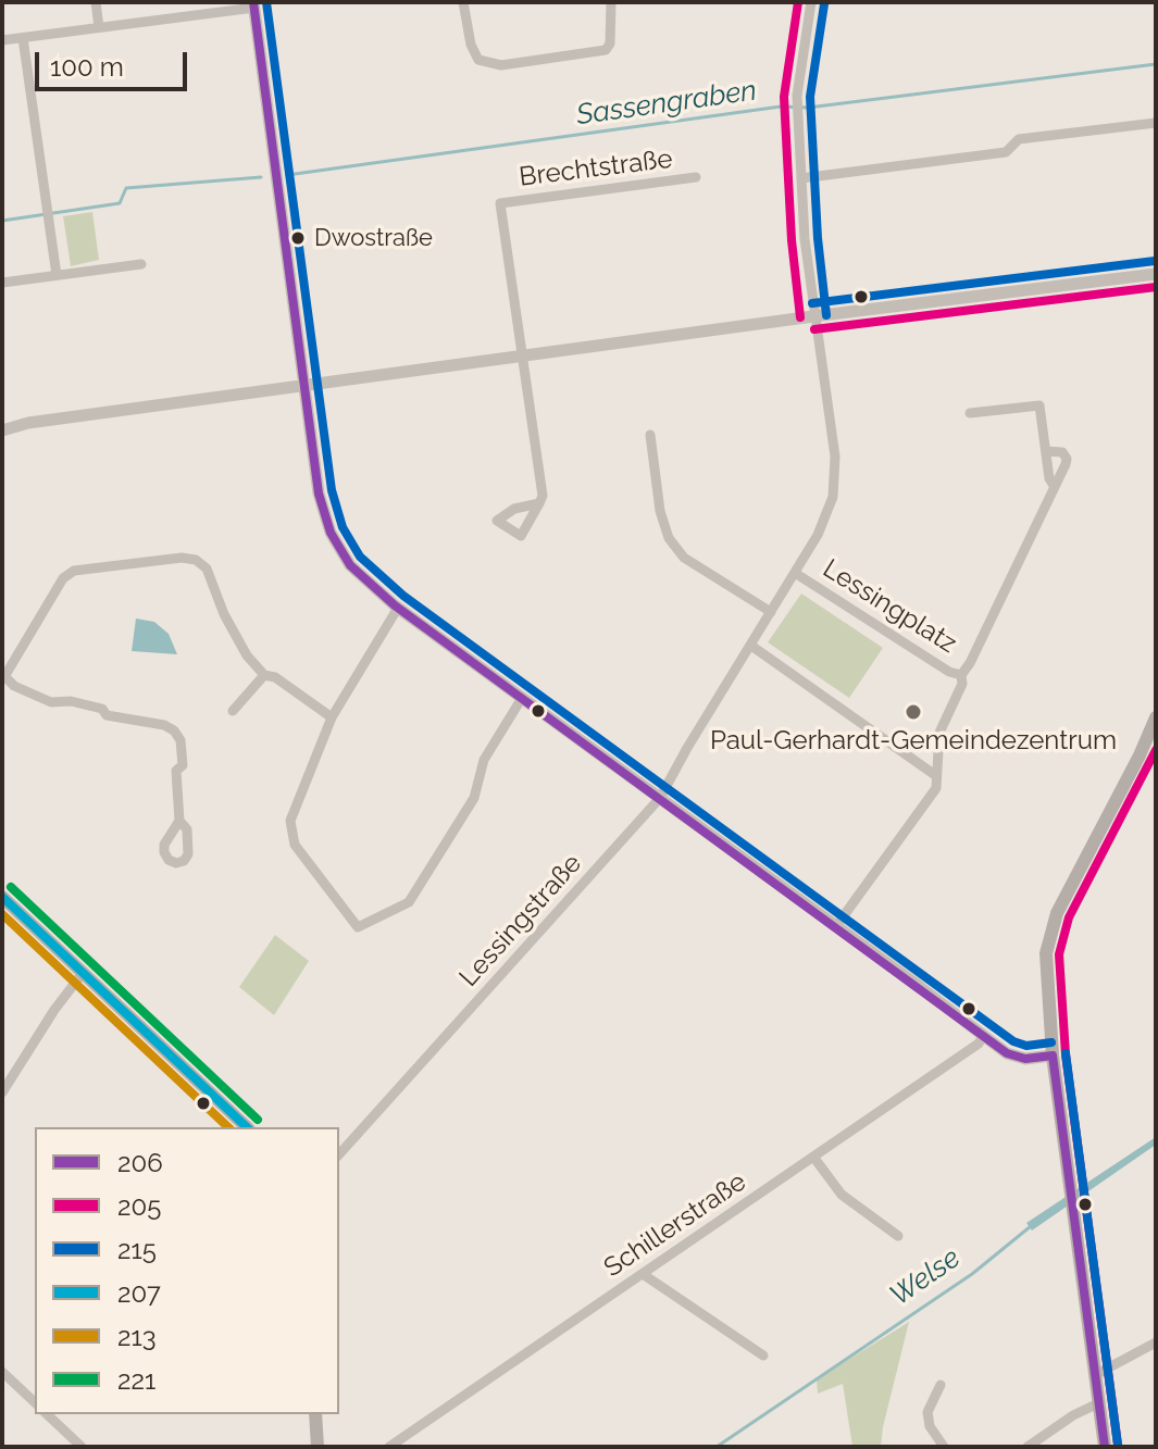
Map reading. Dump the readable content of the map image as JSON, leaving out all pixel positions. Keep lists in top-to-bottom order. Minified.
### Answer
{"streets":{"street":["Brechtstraße","Lessingplatz","Lessingstraße","Schillerstraße"]},"crossings":[["Lessingplatz","Lessingstraße"]],"water":["Sassengraben","Welse"],"places":["Dwostraße","Paul-Gerhardt-Gemeindezentrum"],"lines":["transit line 206","transit line 205","transit line 215","transit line 221","transit line 207","transit line 213"],"legend":["206","205","215","207","213","221"],"scale_bar":"100 m"}
